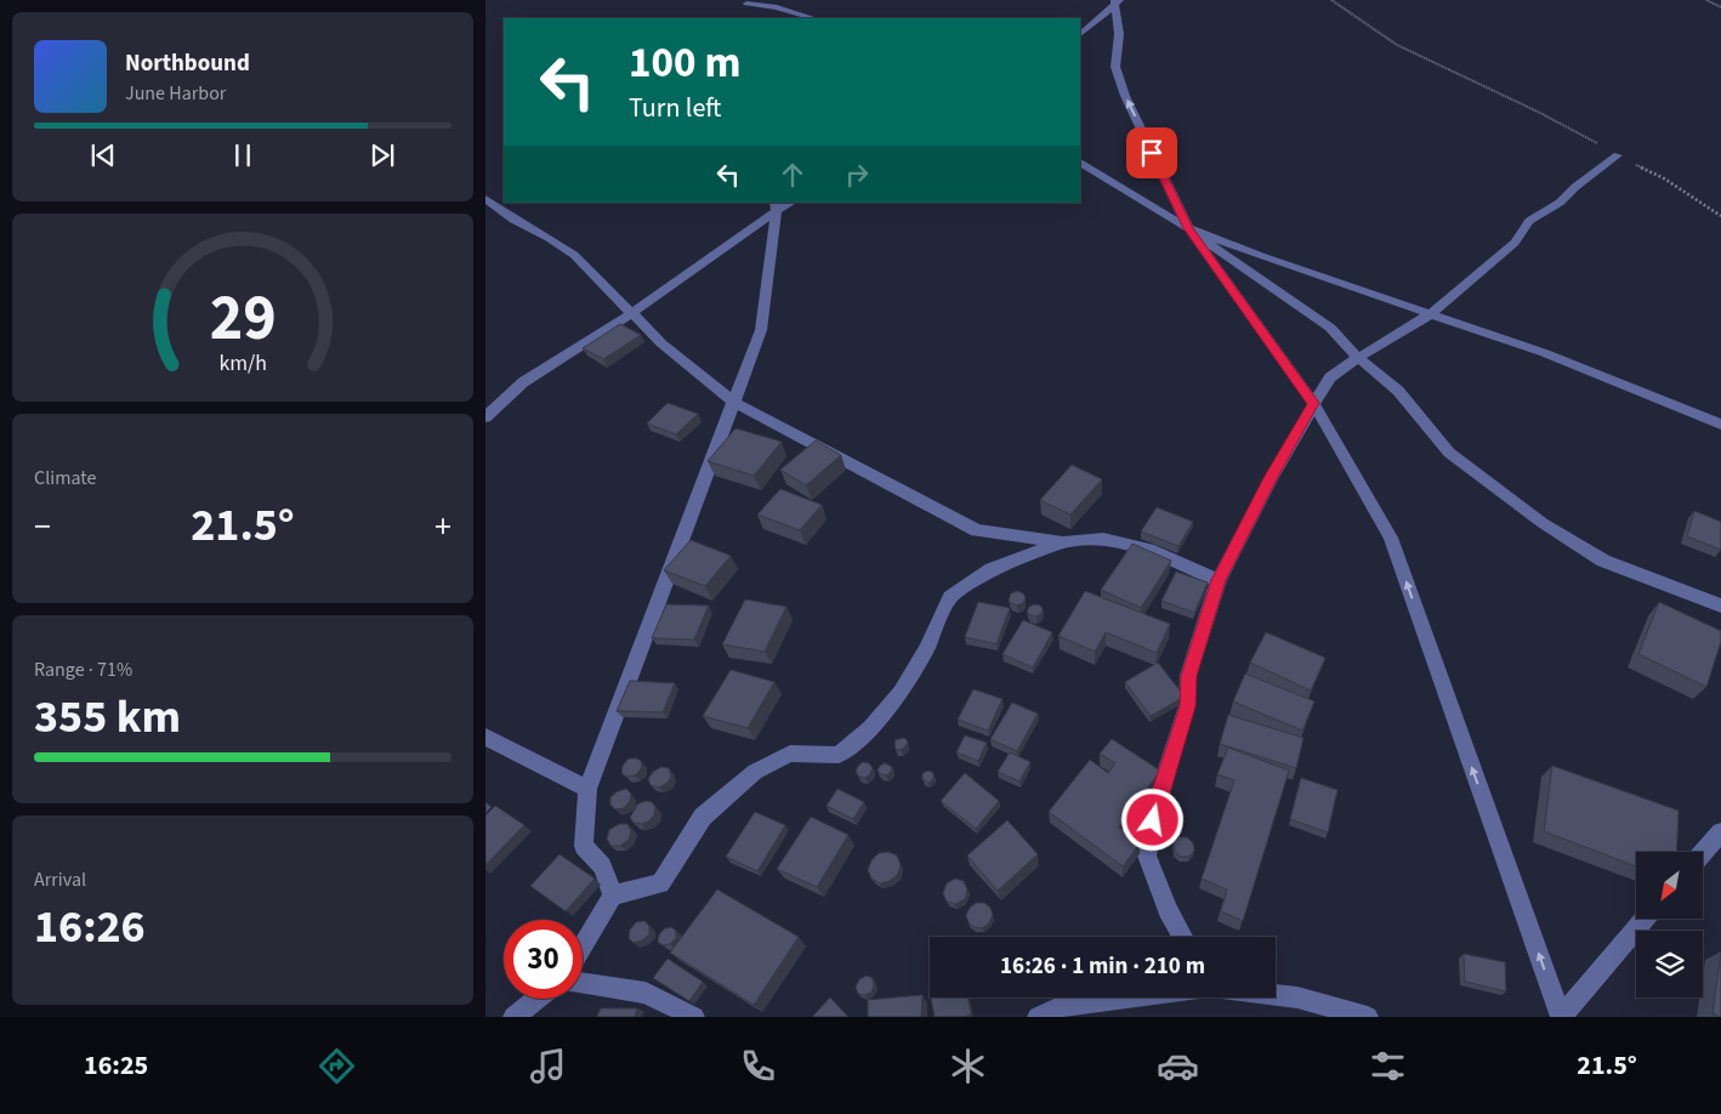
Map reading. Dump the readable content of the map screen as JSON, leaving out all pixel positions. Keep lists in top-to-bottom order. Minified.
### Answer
{"north":"bottom left","page":{"turn":["100 m","Turn left"],"song":["Northbound","June Harbor"],"tile":["Climate",["Range · 71%","355 km"],["Arrival","16:26"]],"heat":["−","21.5°","+"],"limit":"30","trip":"16:26 · 1 min · 210 m","tabs":["16:25","21.5°"],"gauge":["29","km/h"]}}
